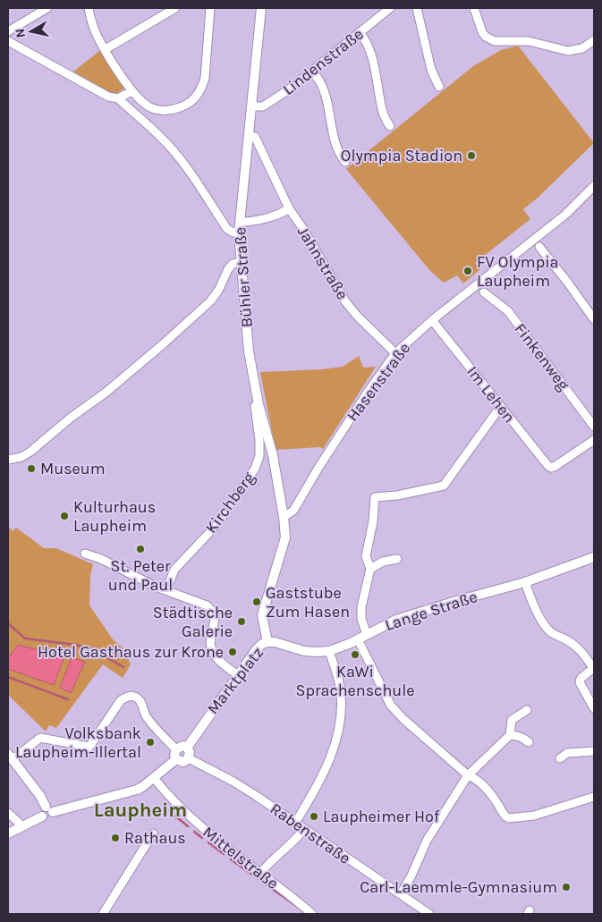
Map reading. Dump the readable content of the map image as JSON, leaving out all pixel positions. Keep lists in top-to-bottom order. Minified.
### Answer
{"streets":{"street":["Lindenstraße","Jahnstraße","Bühler Straße","Finkenweg","Hasenstraße","Im Lehen","Kirchberg","Lange Straße","Marktplatz","Rabenstraße","Mittelstraße"]},"crossings":[["Lindenstraße","Bühler Straße"],["Jahnstraße","Bühler Straße"],["Jahnstraße","Hasenstraße"],["Bühler Straße","Hasenstraße"],["Bühler Straße","Kirchberg"],["Bühler Straße","Marktplatz"],["Hasenstraße","Im Lehen"],["Hasenstraße","Marktplatz"],["Lange Straße","Marktplatz"],["Marktplatz","Rabenstraße"]],"districts":["Laupheim"],"places":["Olympia Stadion","FV Olympia Laupheim","Museum","Kulturhaus Laupheim","St. Peter und Paul","Gaststube Zum Hasen","Städtische Galerie","Hotel Gasthaus zur Krone","KaWi Sprachenschule","Volksbank Laupheim-Illertal","Laupheimer Hof","Rathaus","Carl-Laemmle-Gymnasium"],"north":"left"}
